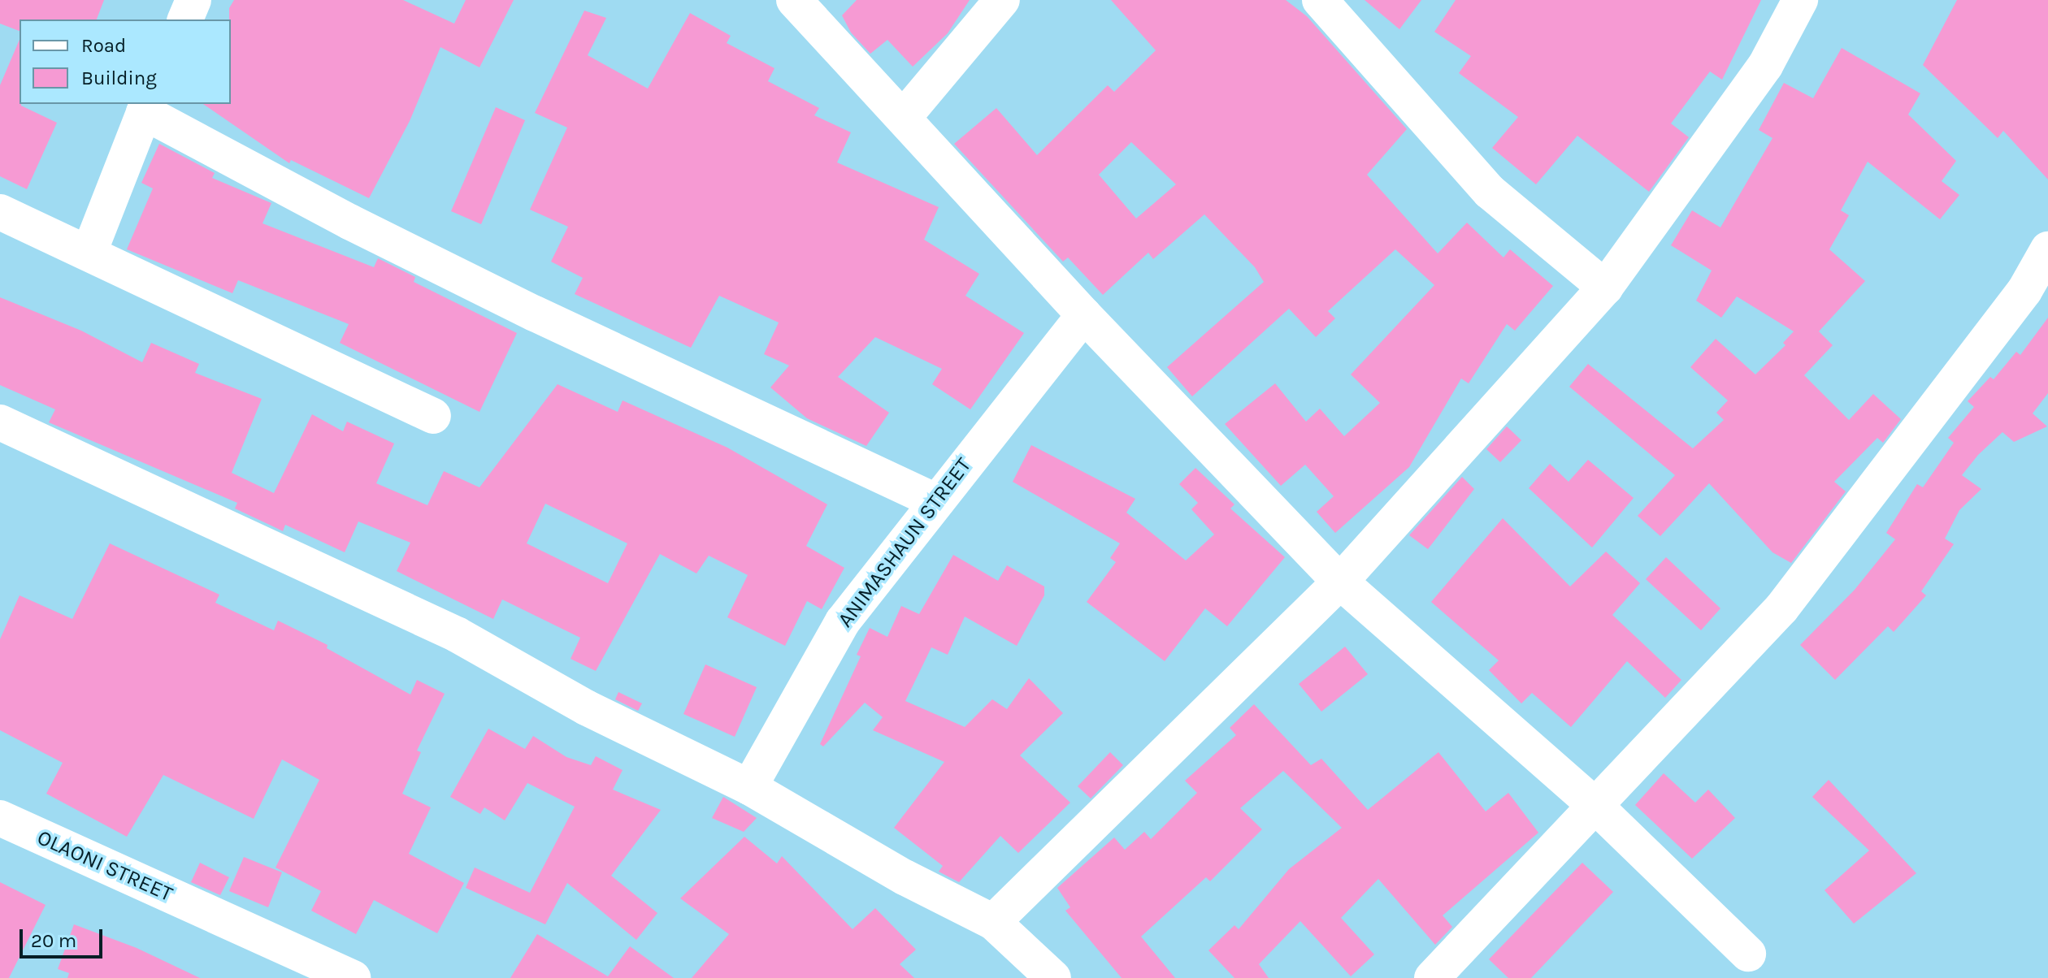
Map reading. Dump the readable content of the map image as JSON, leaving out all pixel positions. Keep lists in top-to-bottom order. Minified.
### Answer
{"streets":{"street":["ANIMASHAUN STREET","OLAONI STREET"]},"legend":["Road","Building"],"scale_bar":"20 m"}
